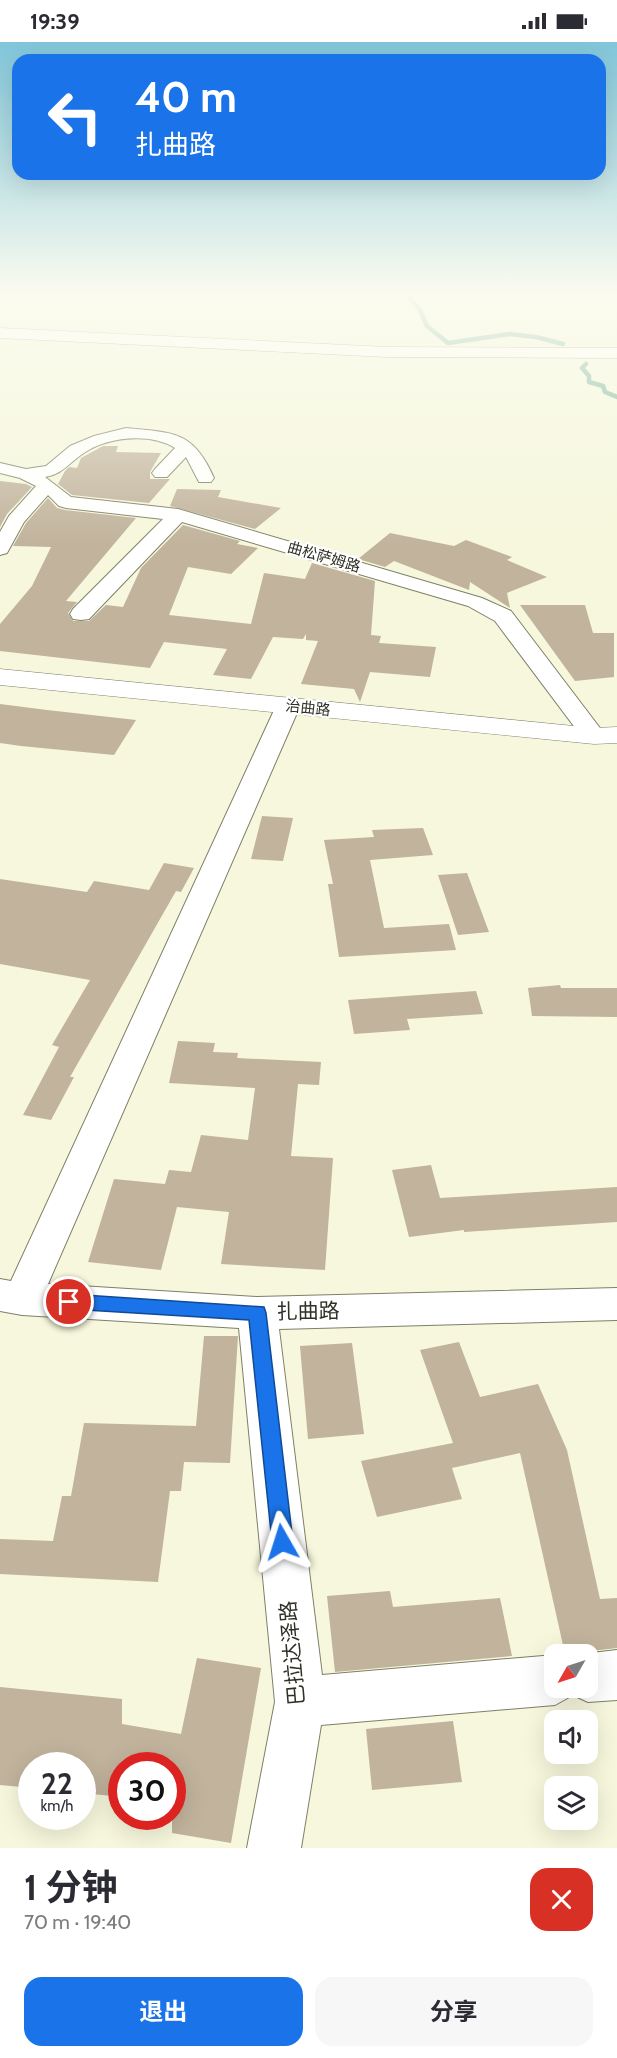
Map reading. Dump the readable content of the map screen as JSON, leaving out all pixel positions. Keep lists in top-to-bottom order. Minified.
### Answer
{"streets":{"main road":["治曲路"],"street":["曲松萨姆路","扎曲路","巴拉达泽路"]},"crossings":[["曲松萨姆路","治曲路"],["扎曲路","巴拉达泽路"]],"north":"bottom left","page":{"status":"19:39","turn":["40 m","扎曲路"],"speed":"22 km/h","limit":"30","heading":["1 分钟","70 m · 19:40"],"buttons":["退出","分享"]}}
